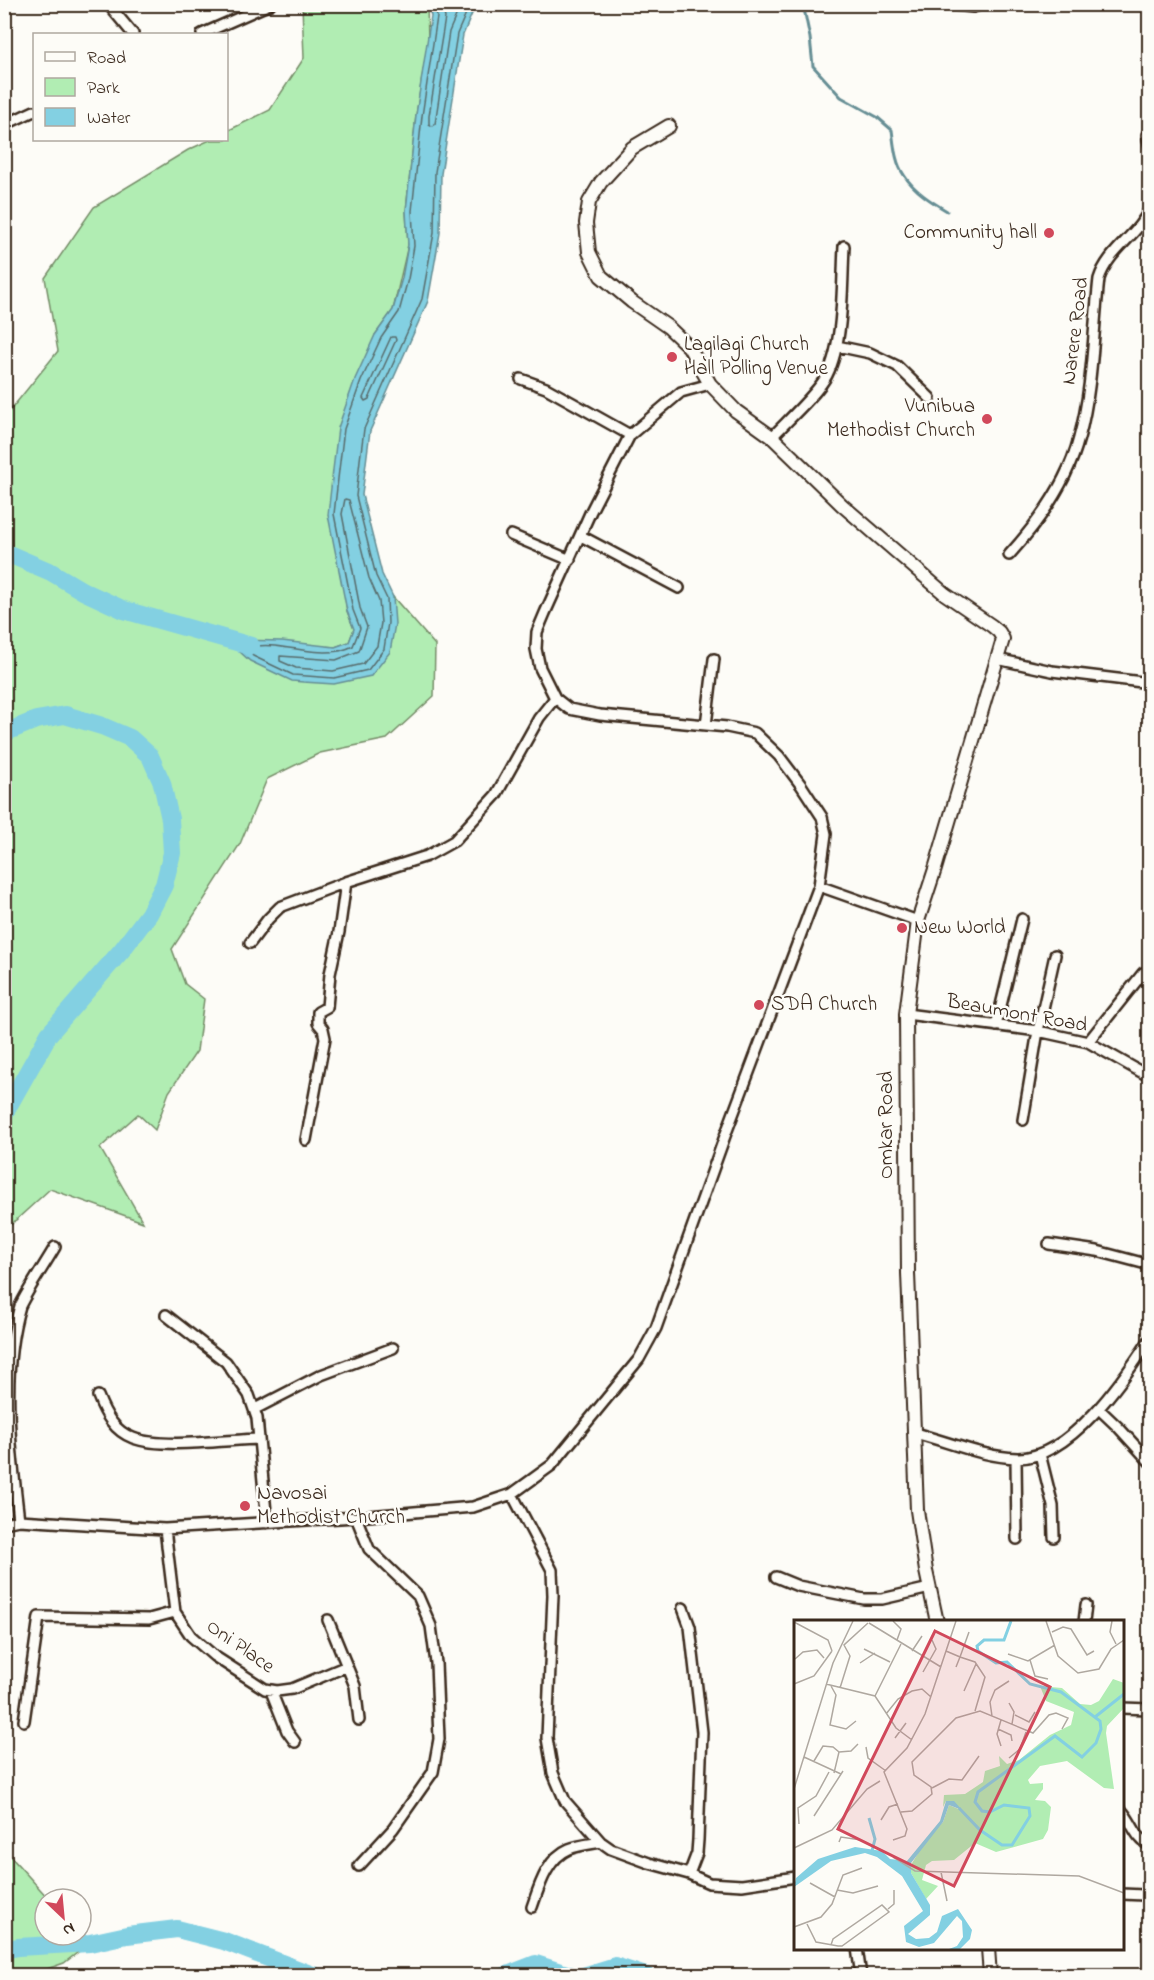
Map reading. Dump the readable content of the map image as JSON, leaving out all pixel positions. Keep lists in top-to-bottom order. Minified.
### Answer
{"streets":{"street":["Narere Road","Beaumont Road","Omkar Road","Oni Place"]},"crossings":[["Beaumont Road","Omkar Road"]],"places":["Community hall","Lagilagi Church Hall Polling Venue","Vunibua Methodist Church","New World","SDA Church","Navosai Methodist Church"],"legend":["Road","Park","Water"],"north":"bottom right"}
